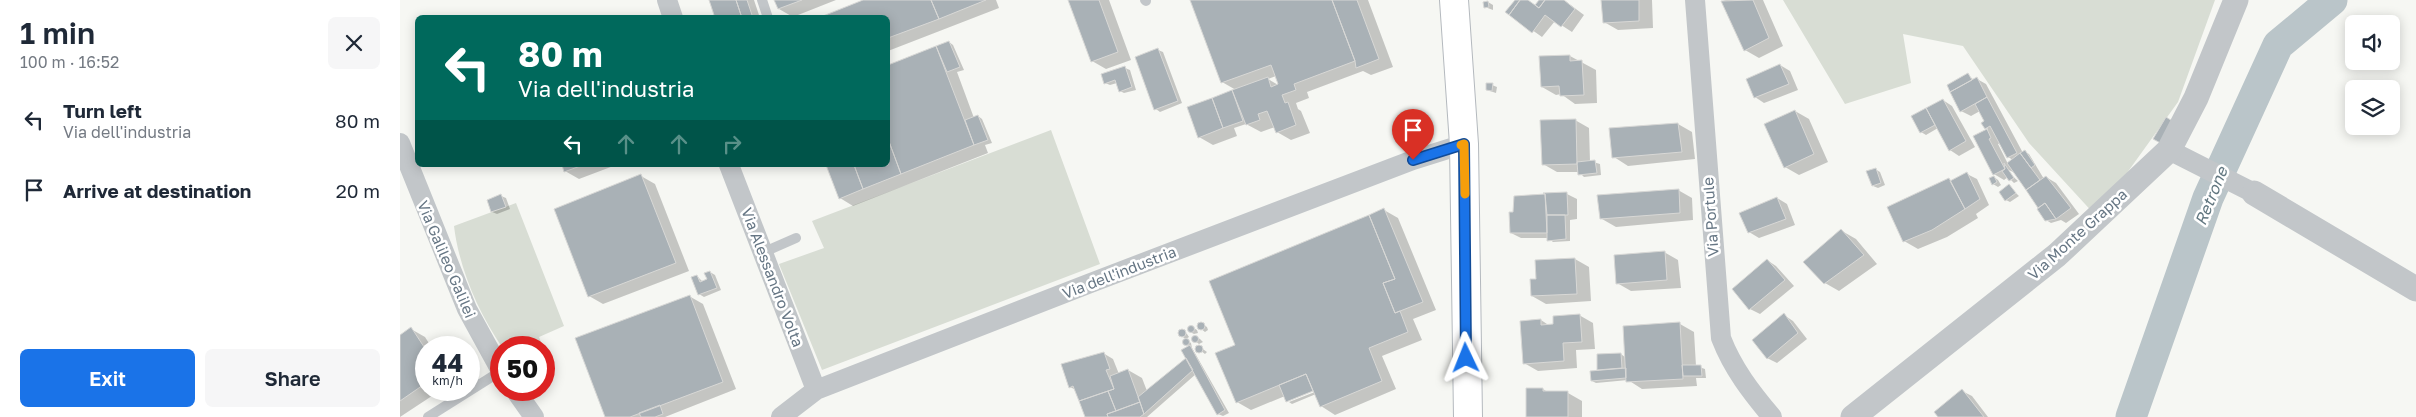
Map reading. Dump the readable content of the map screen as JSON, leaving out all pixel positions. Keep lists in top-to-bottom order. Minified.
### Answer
{"streets":{"street":["Via Portule","Via Monte Grappa","Via Galileo Galilei","Via dell'industria","Via Alessandro Volta"]},"crossings":[["Via dell'industria","Via Alessandro Volta"]],"water":["Retrone"],"page":{"heading":["1 min","100 m · 16:52"],"turn":["80 m","Via dell'industria"],"list":[{"name":"Turn left","note":"Via dell'industria","value":"80 m"},{"name":"Arrive at destination","value":"20 m"}],"speed":"44 km/h","limit":"50","buttons":["Exit","Share"]}}
